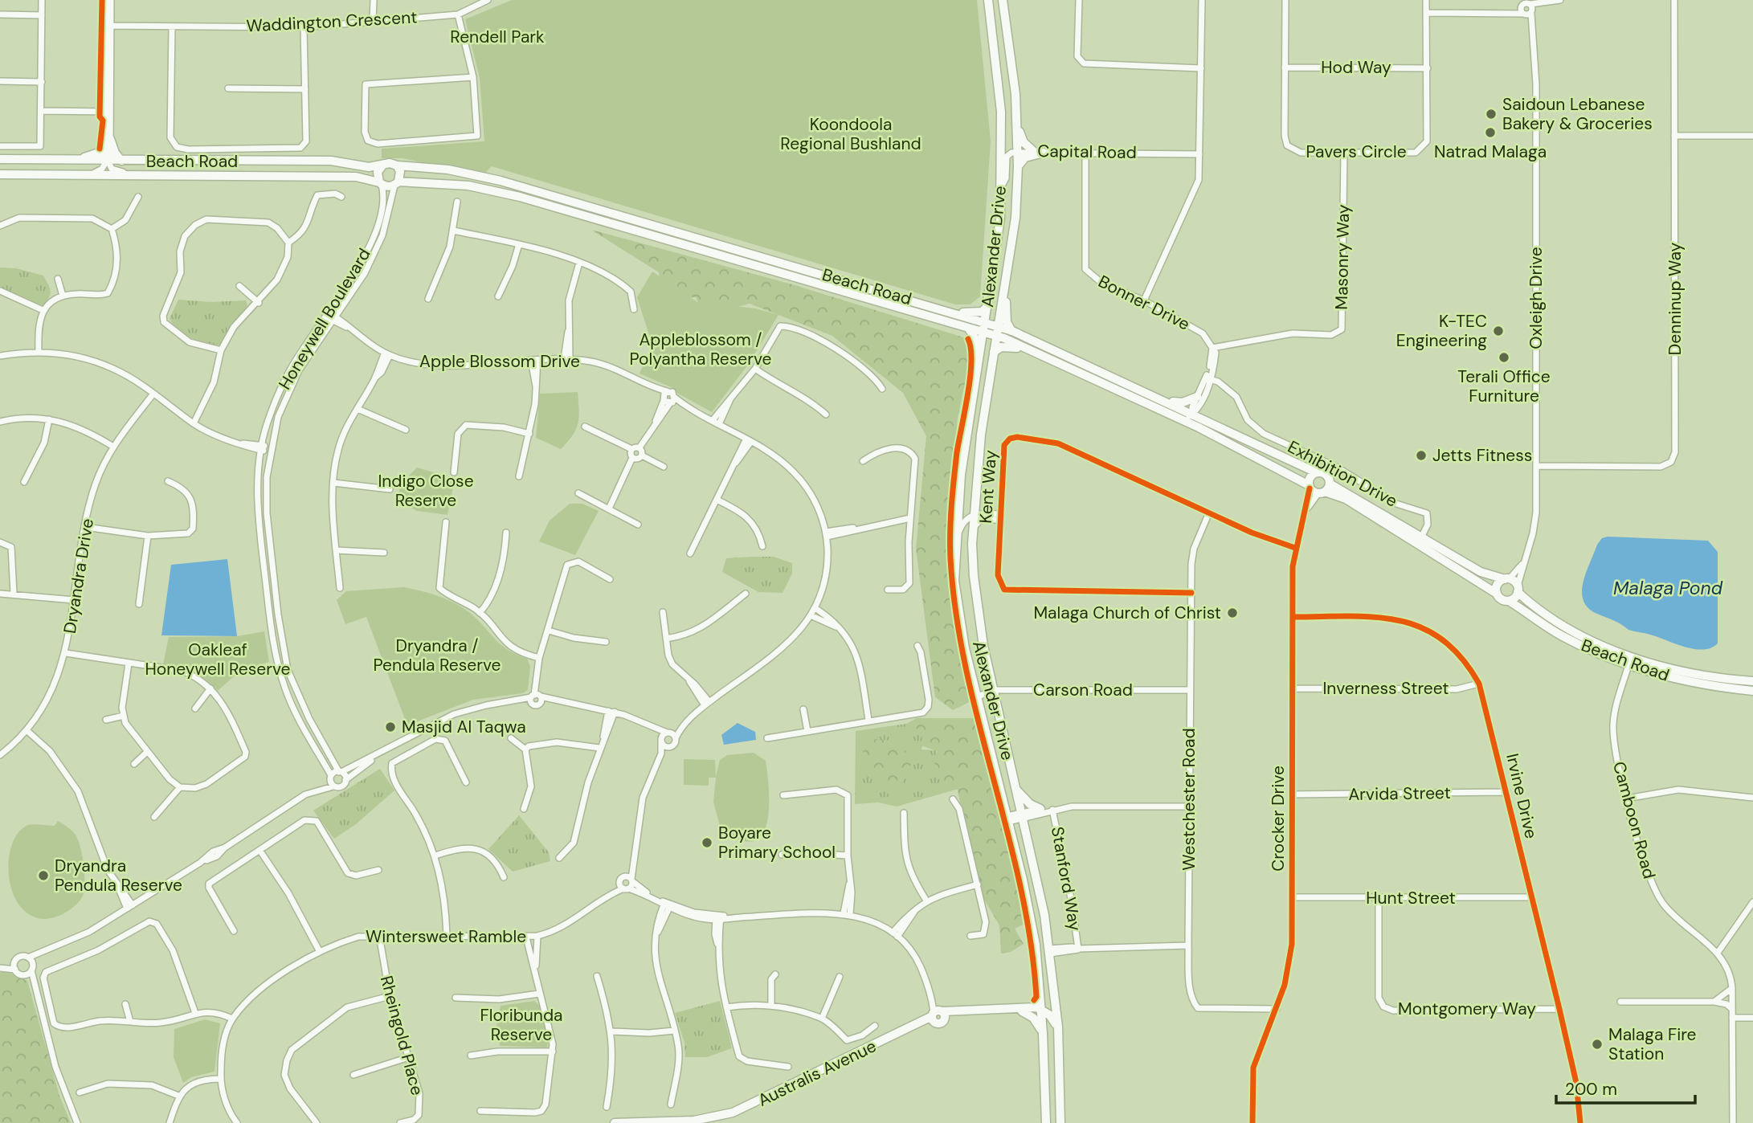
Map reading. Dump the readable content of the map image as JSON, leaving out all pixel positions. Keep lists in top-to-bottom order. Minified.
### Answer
{"streets":{"main road":["Beach Road","Alexander Drive","Australis Avenue"],"street":["Waddington Crescent","Hod Way","Capital Road","Pavers Circle","Masonry Way","Oxleigh Drive","Denninup Way","Bonner Drive","Honeywell Boulevard","Apple Blossom Drive","Exhibition Drive","Kent Way","Dryandra Drive","Inverness Street","Carson Road","Arvida Street","Irvine Drive","Westchester Road","Crocker Drive","Camboon Road","Stanford Way","Hunt Street","Wintersweet Ramble","Montgomery Way","Rheingold Place"]},"crossings":[["Hod Way","Pavers Circle"],["Capital Road","Alexander Drive"],["Capital Road","Bonner Drive"],["Pavers Circle","Masonry Way"],["Beach Road","Alexander Drive"],["Beach Road","Oxleigh Drive"],["Beach Road","Honeywell Boulevard"],["Beach Road","Crocker Drive"],["Beach Road","Camboon Road"],["Alexander Drive","Carson Road"],["Alexander Drive","Stanford Way"],["Masonry Way","Bonner Drive"],["Oxleigh Drive","Denninup Way"],["Honeywell Boulevard","Apple Blossom Drive"],["Kent Way","Westchester Road"],["Kent Way","Crocker Drive"],["Inverness Street","Irvine Drive"],["Inverness Street","Crocker Drive"],["Carson Road","Westchester Road"],["Arvida Street","Irvine Drive"],["Arvida Street","Crocker Drive"],["Irvine Drive","Crocker Drive"],["Irvine Drive","Hunt Street"],["Irvine Drive","Montgomery Way"],["Westchester Road","Crocker Drive"],["Westchester Road","Stanford Way"],["Crocker Drive","Hunt Street"],["Hunt Street","Montgomery Way"],["Wintersweet Ramble","Rheingold Place"]],"water":["Malaga Pond"],"parks":["Rendell Park","Koondoola Regional Bushland","Appleblossom / Polyantha Reserve","Indigo Close Reserve","Dryandra / Pendula Reserve","Oakleaf Honeywell Reserve","Floribunda Reserve"],"places":["Saidoun Lebanese Bakery & Groceries","Natrad Malaga","K-TEC Engineering","Terali Office Furniture","Jetts Fitness","Malaga Church of Christ","Masjid Al Taqwa","Boyare Primary School","Dryandra Pendula Reserve","Malaga Fire Station"],"scale_bar":"200 m"}
